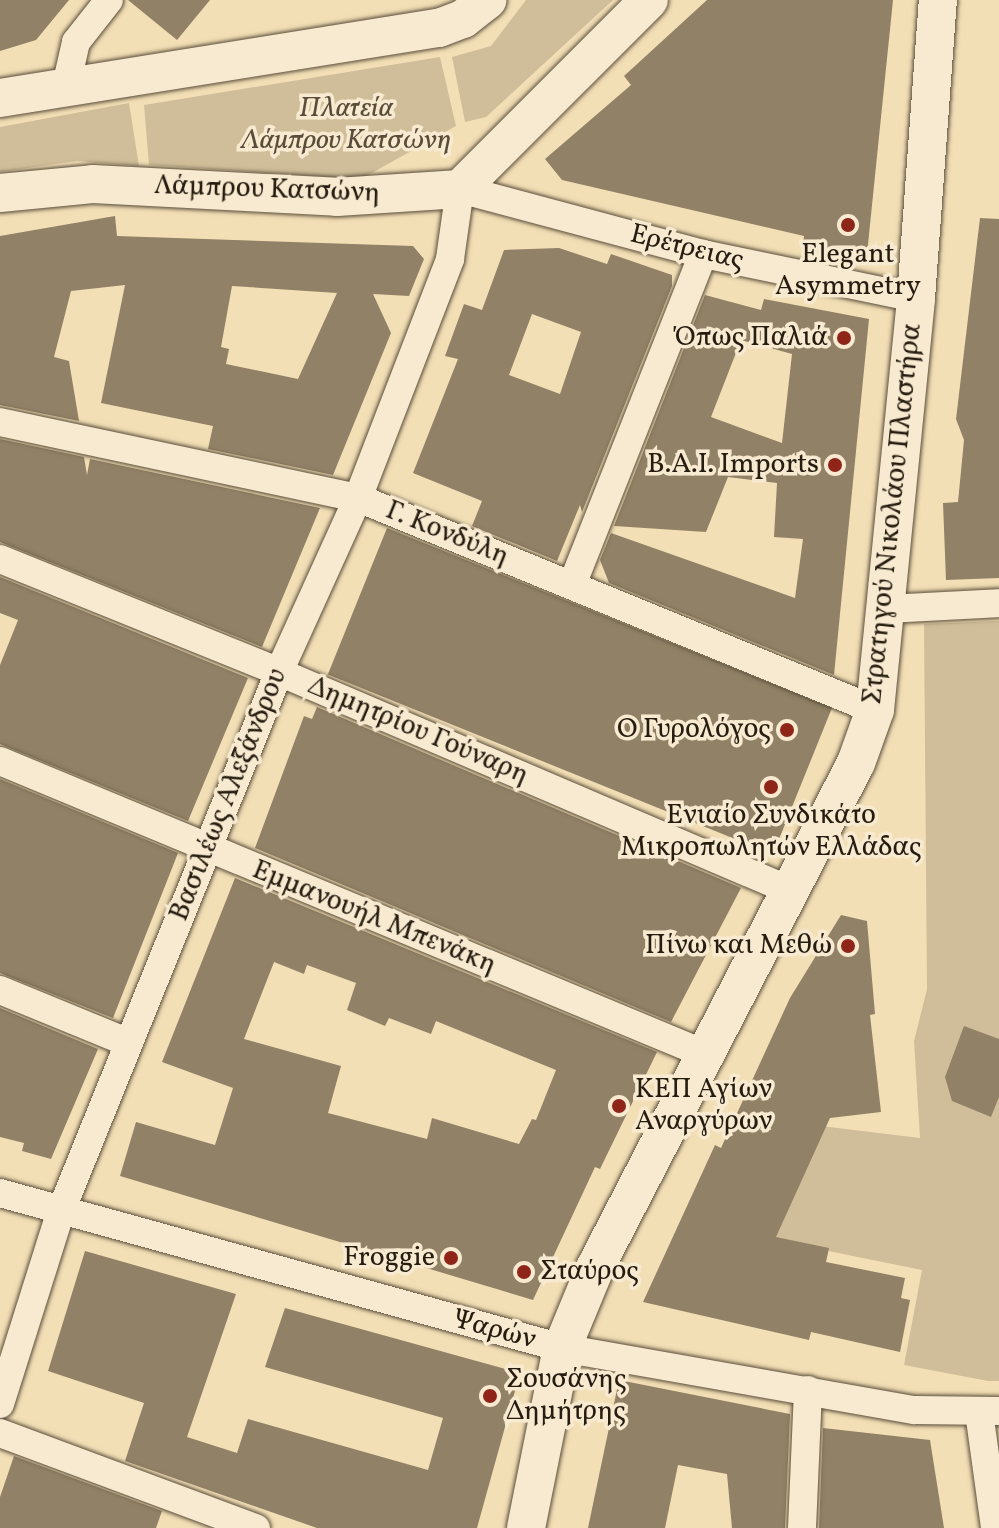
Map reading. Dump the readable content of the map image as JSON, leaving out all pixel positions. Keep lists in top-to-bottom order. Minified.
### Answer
{"streets":{"street":["Λάμπρου Κατσώνη","Ερέτρειας","Στρατηγού Νικολάου Πλαστήρα","Γ. Κονδύλη","Δημητρίου Γούναρη","Βασιλέως Αλεξάνδρου","Εμμανουήλ Μπενάκη","Ψαρών"]},"crossings":[["Λάμπρου Κατσώνη","Ερέτρειας"],["Λάμπρου Κατσώνη","Βασιλέως Αλεξάνδρου"],["Ερέτρειας","Στρατηγού Νικολάου Πλαστήρα"],["Ερέτρειας","Βασιλέως Αλεξάνδρου"],["Στρατηγού Νικολάου Πλαστήρα","Γ. Κονδύλη"],["Στρατηγού Νικολάου Πλαστήρα","Δημητρίου Γούναρη"],["Στρατηγού Νικολάου Πλαστήρα","Εμμανουήλ Μπενάκη"],["Στρατηγού Νικολάου Πλαστήρα","Ψαρών"],["Γ. Κονδύλη","Βασιλέως Αλεξάνδρου"],["Δημητρίου Γούναρη","Βασιλέως Αλεξάνδρου"],["Βασιλέως Αλεξάνδρου","Εμμανουήλ Μπενάκη"],["Βασιλέως Αλεξάνδρου","Ψαρών"]],"parks":["Πλατεία Λάμπρου Κατσώνη"],"places":["Elegant Asymmetry","Όπως Παλιά","B.A.I. Imports","Ο Γυρολόγος","Ενιαίο Συνδικάτο Μικροπωλητών Ελλάδας","Πίνω και Μεθώ","ΚΕΠ Αγίων Αναργύρων","Froggie","Σταύρος","Σουσάνης Δημήτρης"]}
